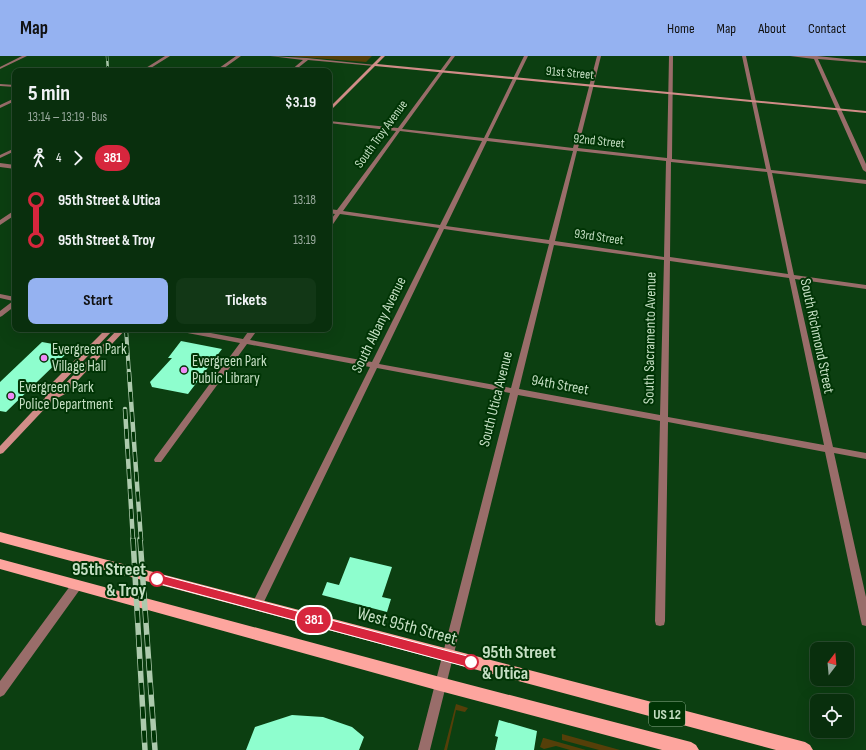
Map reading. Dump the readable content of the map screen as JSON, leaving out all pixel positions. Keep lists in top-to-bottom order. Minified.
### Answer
{"streets":{"main road":["West 95th Street","US 12"],"street":["91st Street","South Troy Avenue","92nd Street","93rd Street","South Albany Avenue","South Richmond Street","South Sacramento Avenue","94th Street","South Utica Avenue"]},"crossings":[["91st Street","South Troy Avenue"],["91st Street","South Albany Avenue"],["91st Street","South Richmond Street"],["91st Street","South Sacramento Avenue"],["91st Street","South Utica Avenue"],["South Troy Avenue","92nd Street"],["South Troy Avenue","93rd Street"],["92nd Street","South Albany Avenue"],["92nd Street","South Richmond Street"],["92nd Street","South Sacramento Avenue"],["92nd Street","South Utica Avenue"],["93rd Street","South Albany Avenue"],["93rd Street","South Richmond Street"],["93rd Street","South Sacramento Avenue"],["93rd Street","South Utica Avenue"],["South Albany Avenue","94th Street"],["South Albany Avenue","West 95th Street"],["South Richmond Street","94th Street"],["South Sacramento Avenue","94th Street"],["94th Street","South Utica Avenue"],["South Utica Avenue","West 95th Street"],["South Utica Avenue","US 12"]],"places":["Evergreen Park Village Hall","Evergreen Park Public Library","Evergreen Park Police Department","95th Street & Troy","95th Street & Utica"],"lines":["bus line 381"],"north":"top","page":{"header":"Map","nav":["Home","Map","About","Contact"],"on_map":"381","heading":["5 min","13:14 – 13:19 · Bus","$3.19"],"legs":["4","381"],"list":[{"name":"95th Street & Utica","value":"13:18"},{"name":"95th Street & Troy","value":"13:19"}],"buttons":["Start","Tickets"]}}
